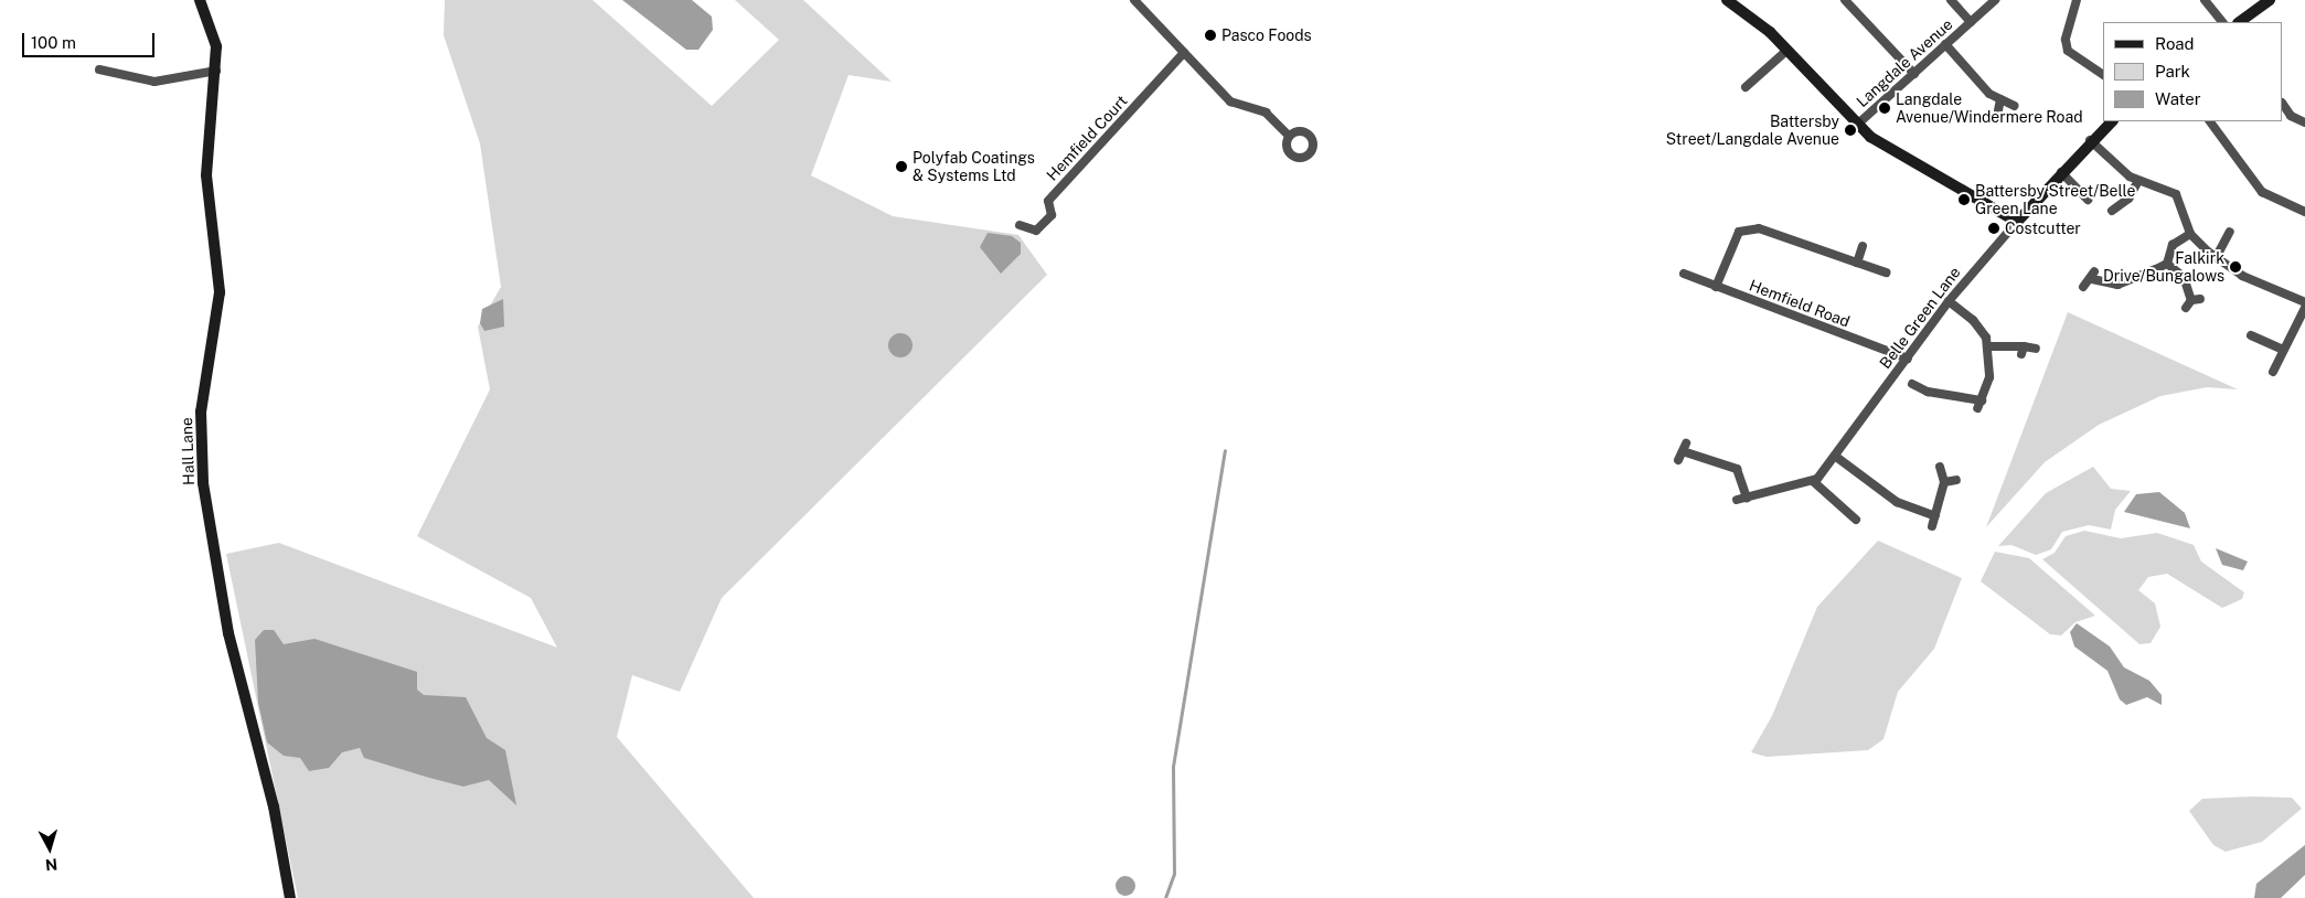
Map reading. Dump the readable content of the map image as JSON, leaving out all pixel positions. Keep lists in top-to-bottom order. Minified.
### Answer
{"streets":{"street":["Langdale Avenue","Hemfield Court","Hemfield Road","Belle Green Lane","Hall Lane"]},"crossings":[["Hemfield Road","Belle Green Lane"]],"places":["Pasco Foods","Langdale Avenue/Windermere Road","Battersby Street/Langdale Avenue","Polyfab Coatings & Systems Ltd","Battersby Street/Belle Green Lane","Costcutter","Falkirk Drive/Bungalows"],"legend":["Road","Park","Water"],"scale_bar":"100 m","north":"bottom"}
